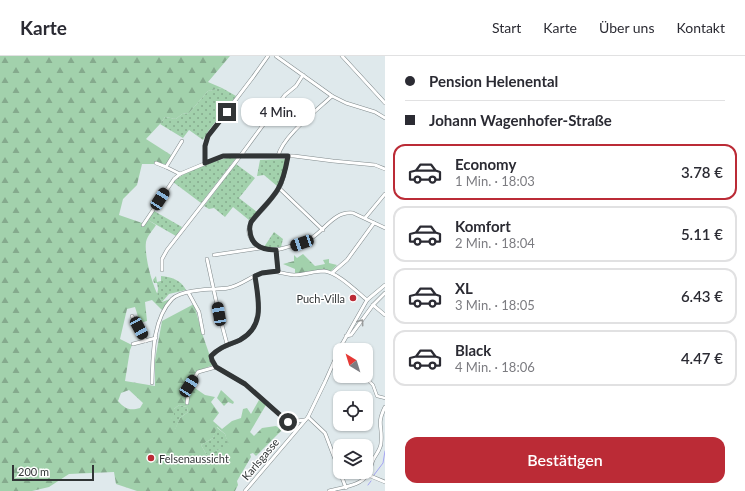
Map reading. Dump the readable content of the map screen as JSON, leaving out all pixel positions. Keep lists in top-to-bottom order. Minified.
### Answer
{"streets":{"street":["Karlsgasse"]},"places":["Puch-Villa","Felsenaussicht"],"scale_bar":"200 m","north":"top left","page":{"header":"Karte","nav":["Start","Karte","Über uns","Kontakt"],"banner":["Pension Helenental","Johann Wagenhofer-Straße"],"bubble":"4 Min.","list":[{"name":"Economy","note":"1 Min. · 18:03","value":"3.78 €"},{"name":"Komfort","note":"2 Min. · 18:04","value":"5.11 €"},{"name":"XL","note":"3 Min. · 18:05","value":"6.43 €"},{"name":"Black","note":"4 Min. · 18:06","value":"4.47 €"}],"buttons":"Bestätigen","scale":"200 m"}}
